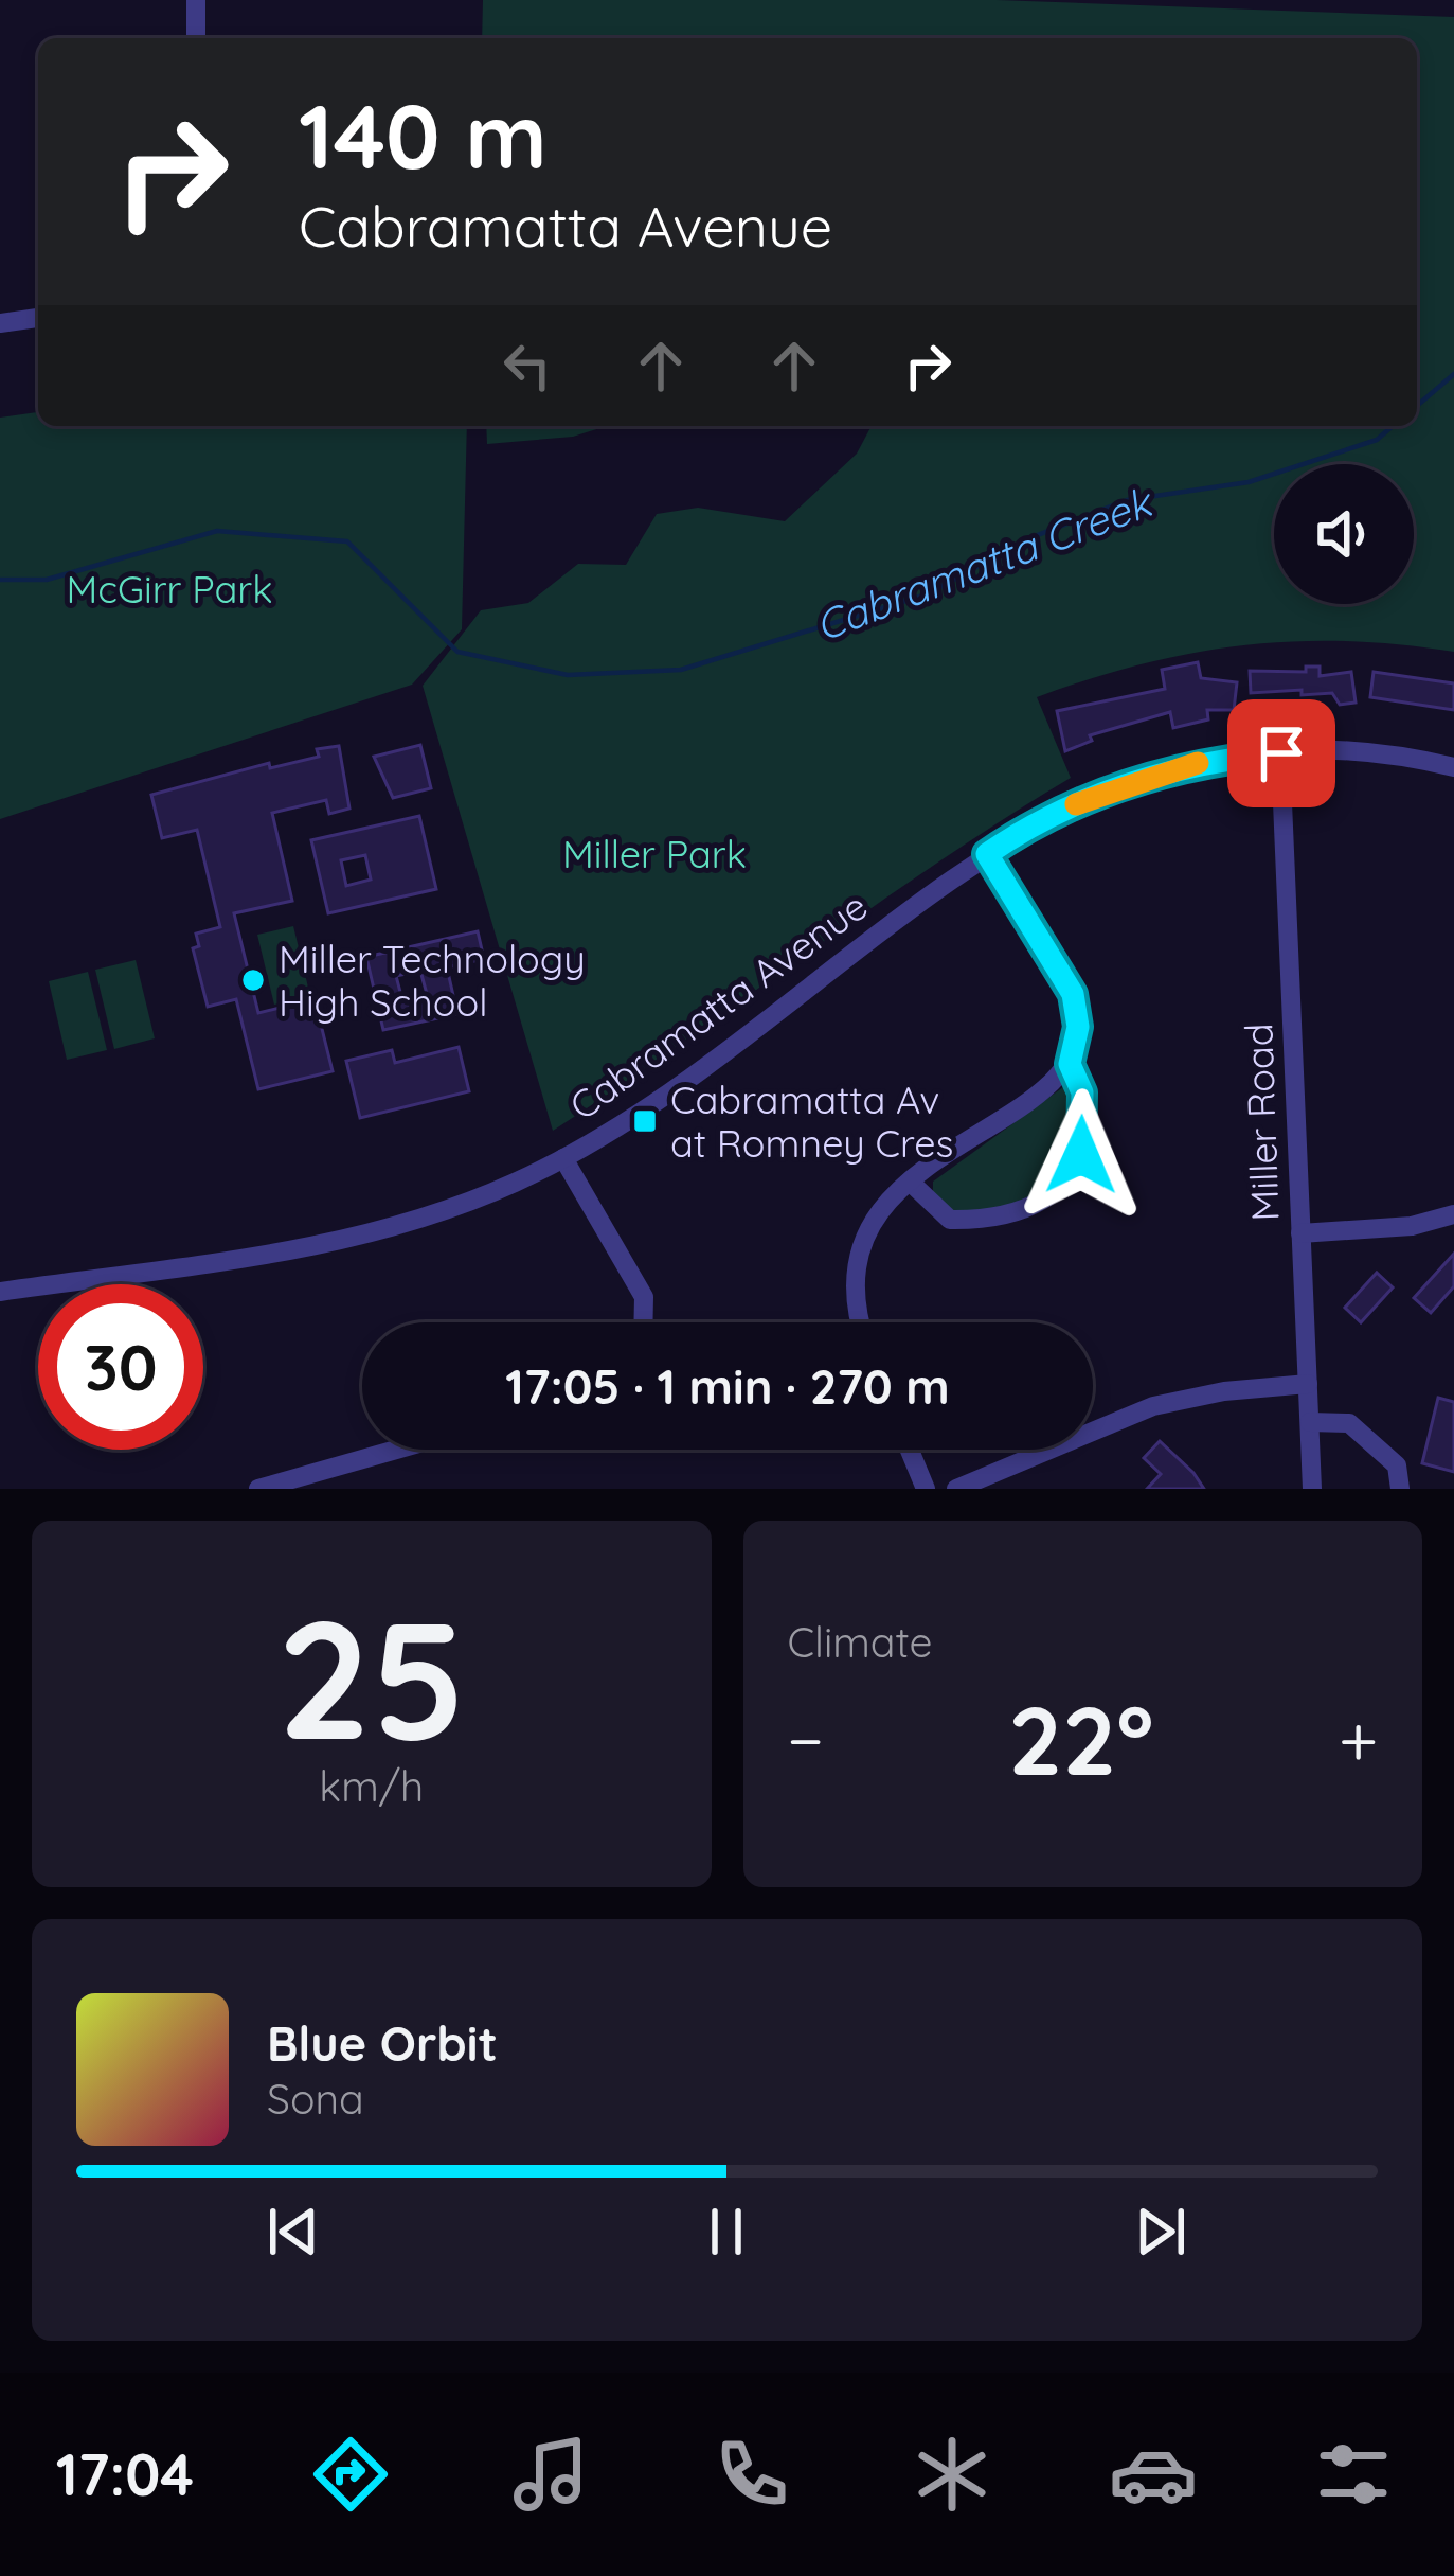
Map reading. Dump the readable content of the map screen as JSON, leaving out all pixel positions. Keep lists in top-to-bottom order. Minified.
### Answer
{"streets":{"street":["Cabramatta Avenue","Miller Road"]},"crossings":[["Cabramatta Avenue","Miller Road"]],"water":["Cabramatta Creek"],"parks":["McGirr Park","Miller Park"],"places":{"other":["Miller Technology High School"],"transit":["Cabramatta Av at Romney Cres"]},"page":{"turn":["140 m","Cabramatta Avenue"],"limit":"30","trip":"17:05 · 1 min · 270 m","tile":[["25","km/h"],"Climate"],"heat":["−","22°","+"],"song":["Blue Orbit","Sona"],"tabs":"17:04"}}
